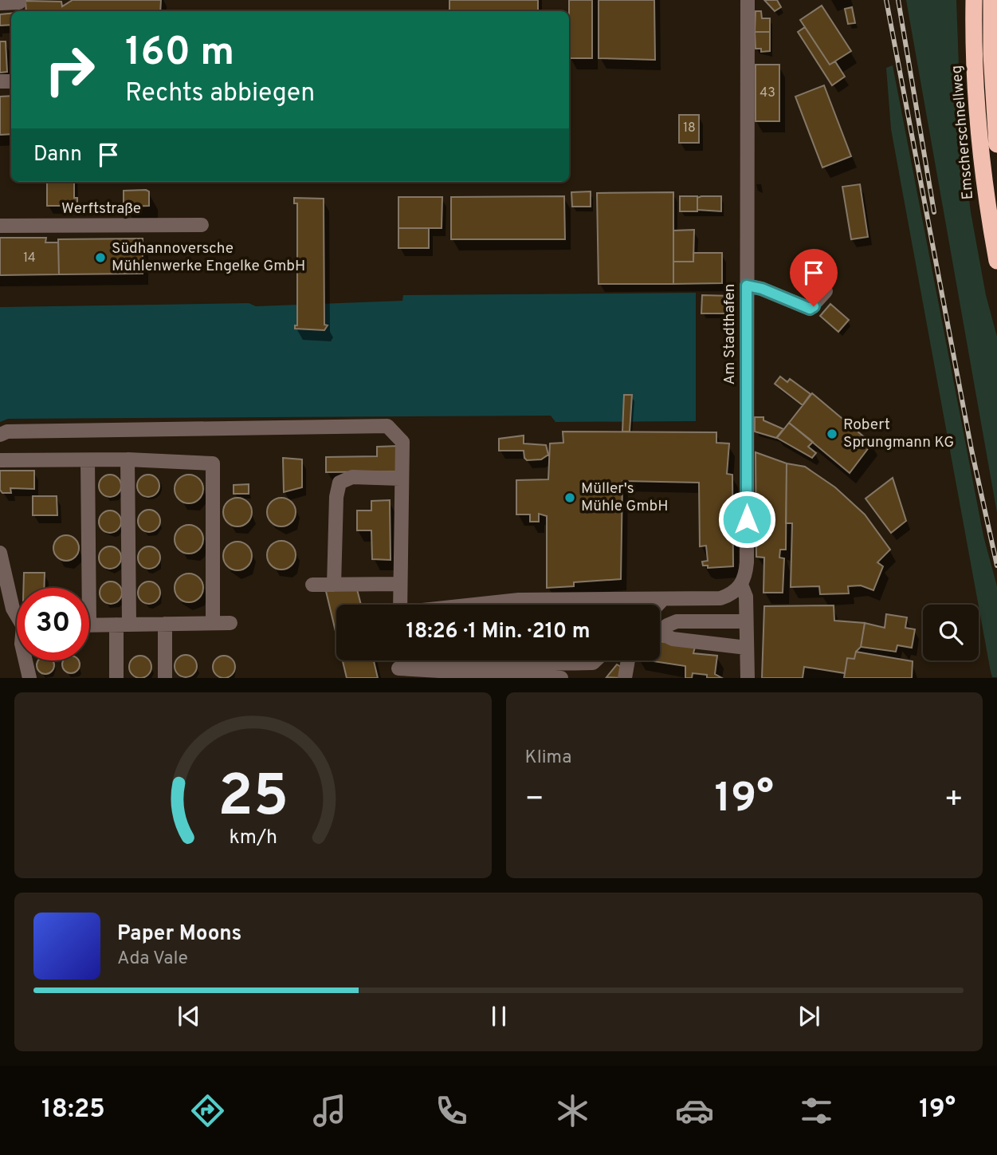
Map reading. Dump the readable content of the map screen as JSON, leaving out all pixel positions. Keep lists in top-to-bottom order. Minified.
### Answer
{"streets":{"highway":["Emscherschnellweg"],"street":["Werftstraße","Am Stadthafen"]},"places":["Südhannoversche Mühlenwerke Engelke GmbH","Robert Sprungmann KG","Müller's Mühle GmbH"],"house_numbers":["43","18","14"],"page":{"turn":["160 m","Rechts abbiegen"],"then":"Dann","limit":"30","trip":"18:26 · 1 Min. · 210 m","tile":"Klima","heat":["−","19°","+"],"song":["Paper Moons","Ada Vale"],"tabs":["18:25","19°"],"gauge":["25","km/h"]}}
